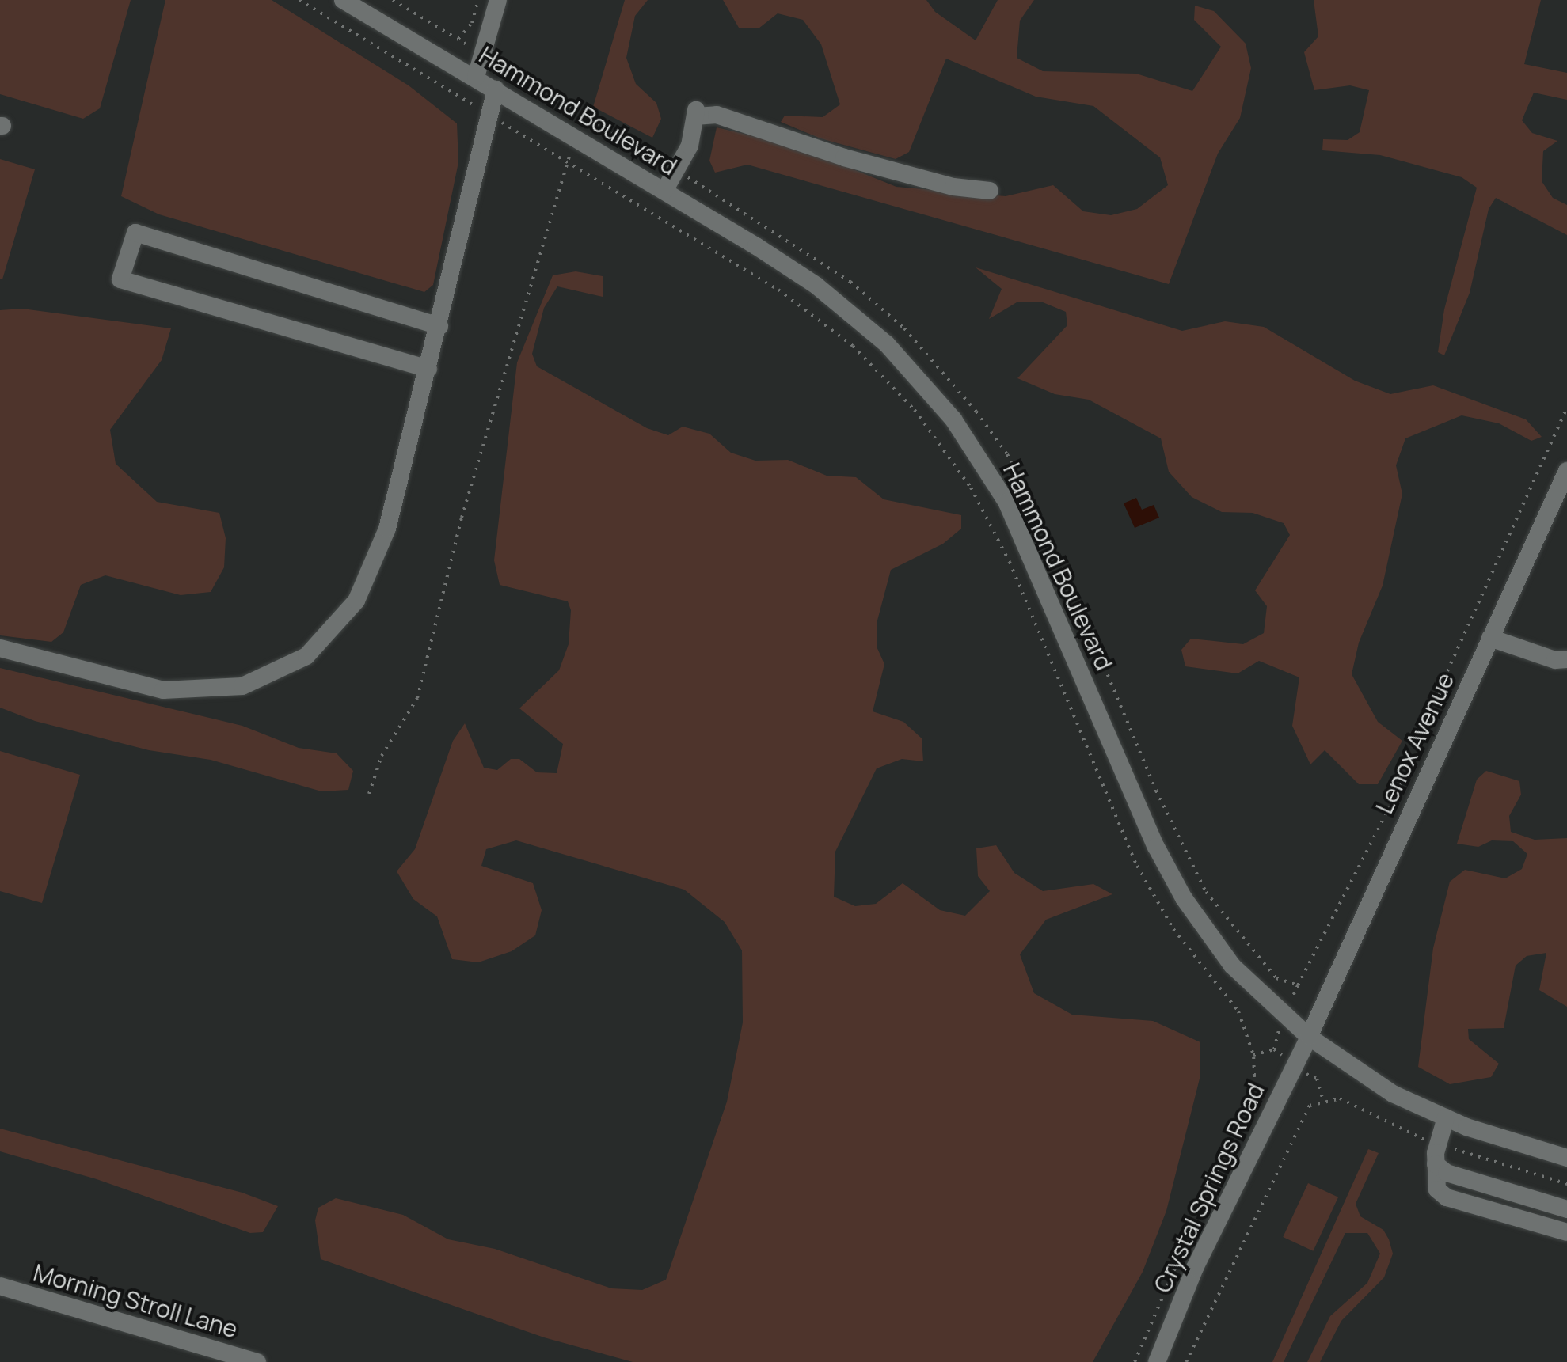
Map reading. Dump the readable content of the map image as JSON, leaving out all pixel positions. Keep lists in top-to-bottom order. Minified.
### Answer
{"streets":{"street":["Hammond Boulevard","Lenox Avenue","Crystal Springs Road","Morning Stroll Lane"]},"crossings":[["Hammond Boulevard","Lenox Avenue"],["Hammond Boulevard","Crystal Springs Road"],["Lenox Avenue","Crystal Springs Road"]]}
